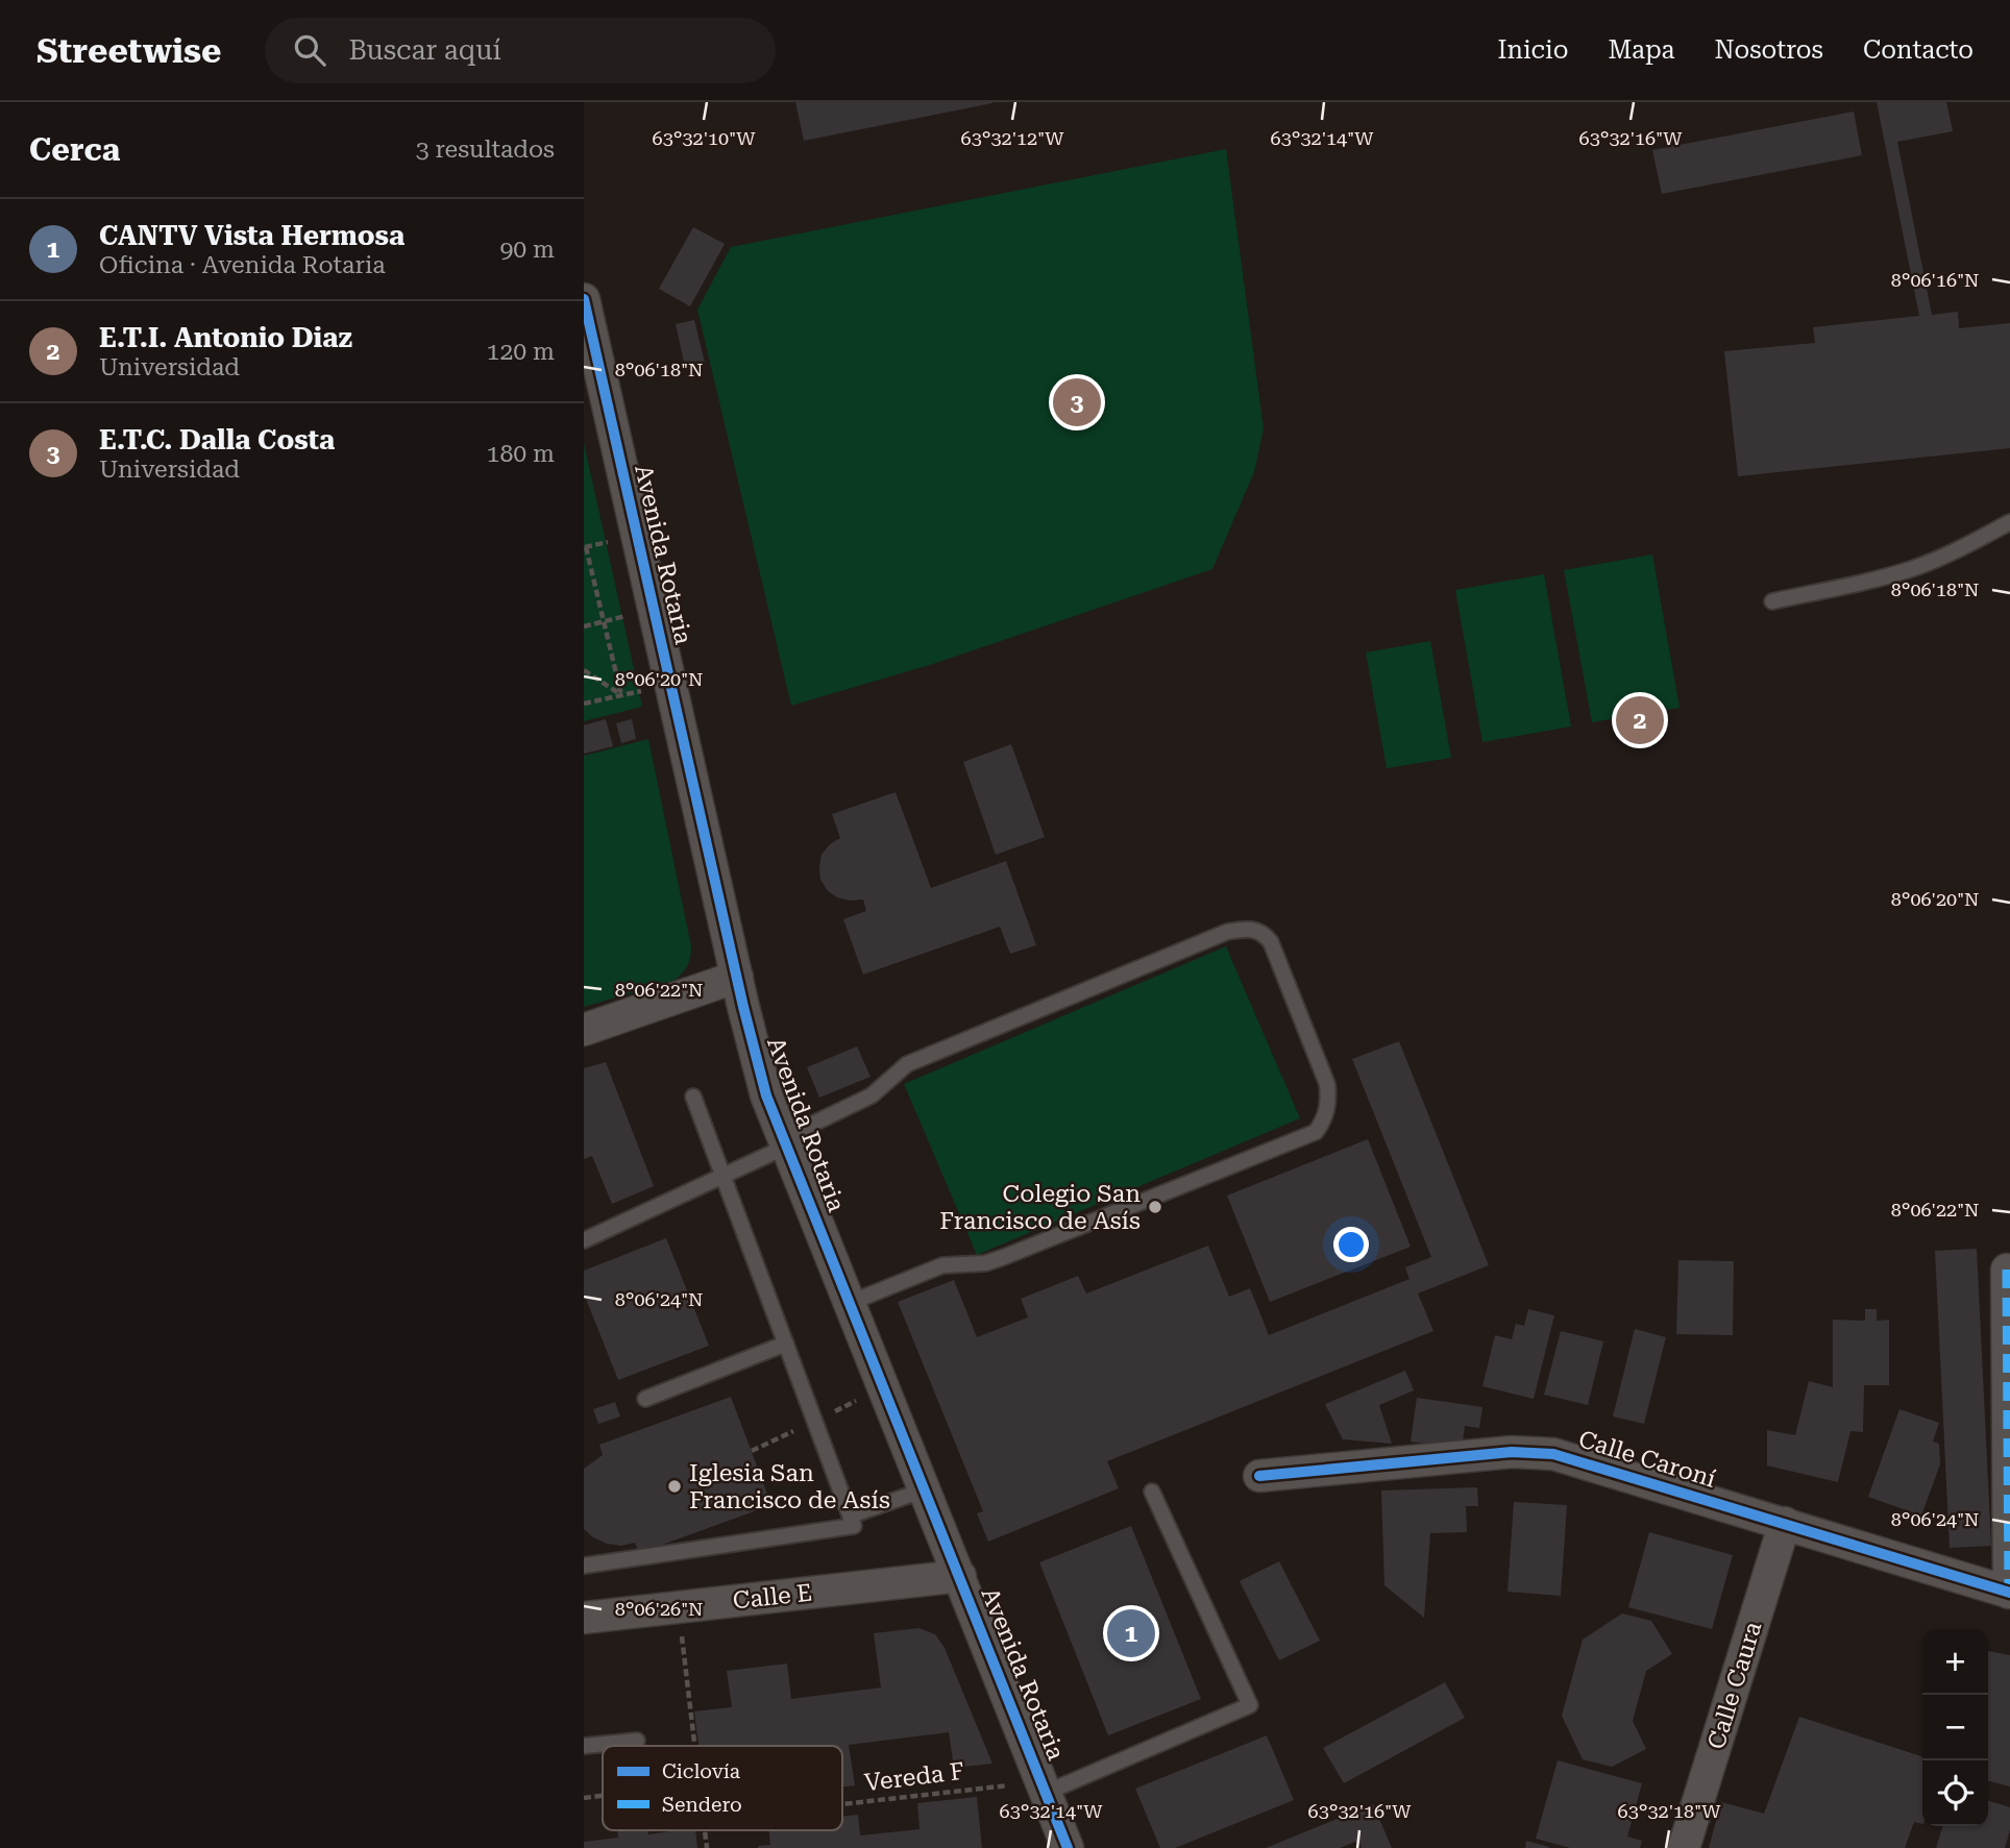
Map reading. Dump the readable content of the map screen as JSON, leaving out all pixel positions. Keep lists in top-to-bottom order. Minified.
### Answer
{"streets":{"street":["Avenida Rotaria","Calle Caroní","Calle E","Calle Caura"],"path":["Vereda F"]},"crossings":[["Avenida Rotaria","Calle E"],["Avenida Rotaria","Vereda F"],["Calle Caroní","Calle Caura"]],"places":["Colegio San Francisco de Asís","Iglesia San Francisco de Asís"],"legend":["Ciclovía","Sendero"],"page":{"header":"Streetwise","search":"Buscar aquí","nav":["Inicio","Mapa","Nosotros","Contacto"],"heading":["Cerca","3 resultados"],"list":[{"mark":"1","name":"CANTV Vista Hermosa","note":"Oficina · Avenida Rotaria","value":"90 m"},{"mark":"2","name":"E.T.I. Antonio Diaz","note":"Universidad","value":"120 m"},{"mark":"3","name":"E.T.C. Dalla Costa","note":"Universidad","value":"180 m"}],"pins":["3","2","1"],"map_buttons":["+","−"]},"coordinates":["63°32'10\"W","63°32'12\"W","63°32'14\"W","63°32'16\"W","8°06'16\"N","8°06'18\"N","8°06'20\"N","8°06'22\"N","8°06'24\"N","8°06'26\"N","63°32'18\"W"]}
